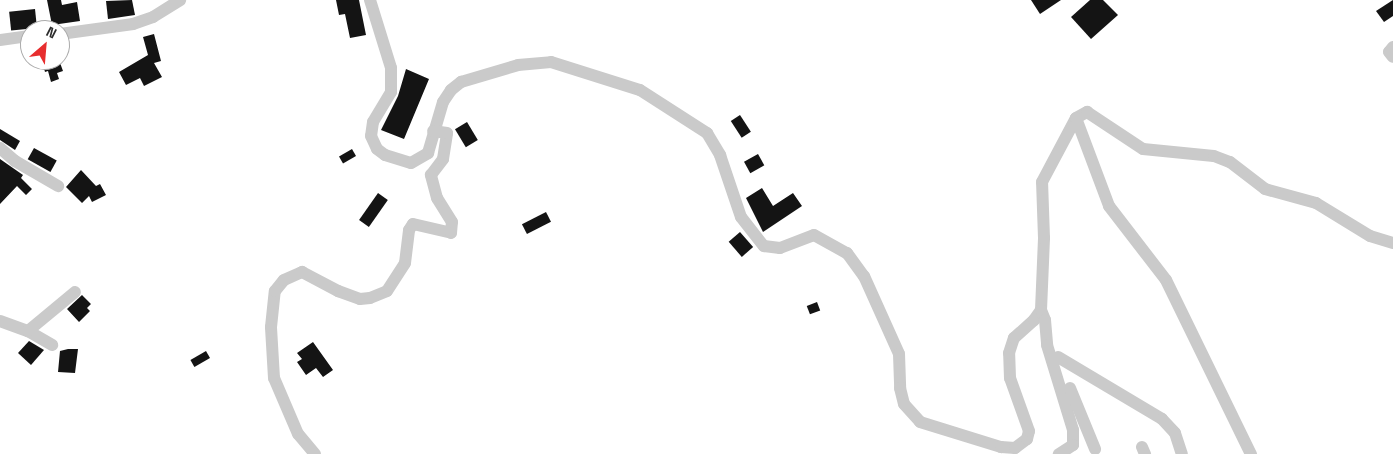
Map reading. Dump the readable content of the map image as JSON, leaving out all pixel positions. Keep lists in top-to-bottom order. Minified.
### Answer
{"north":"top right"}
